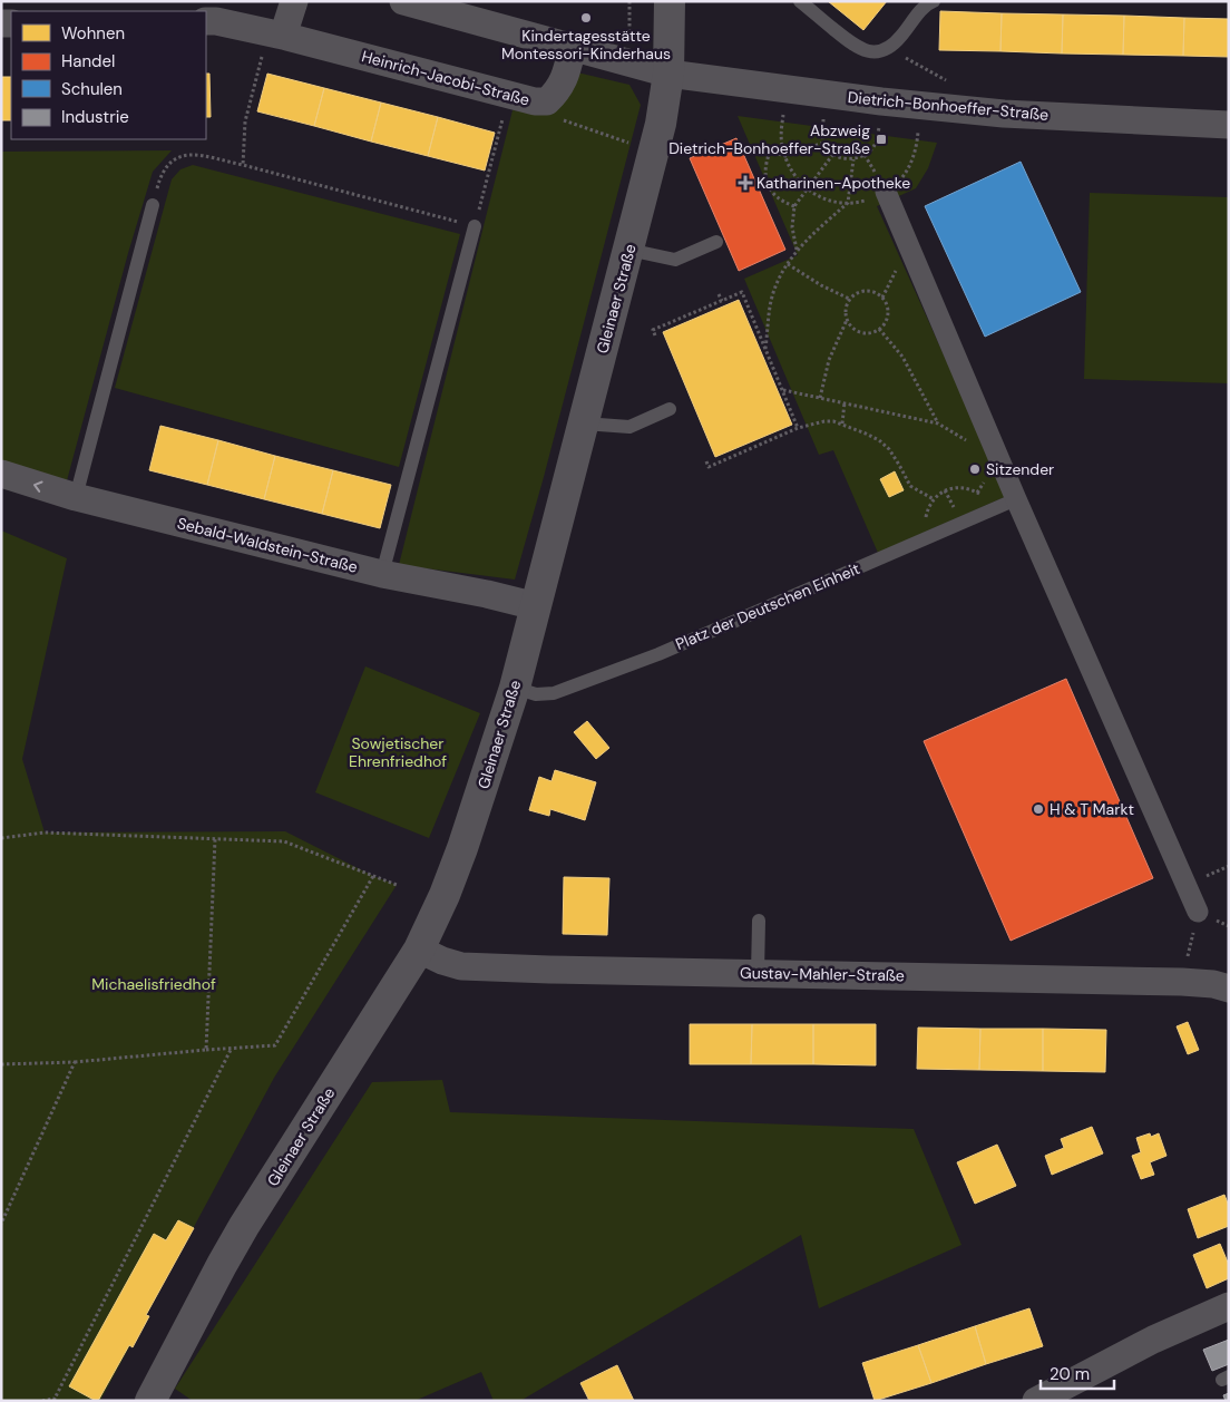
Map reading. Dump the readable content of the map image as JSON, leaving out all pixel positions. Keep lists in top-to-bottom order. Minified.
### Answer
{"streets":{"street":["Heinrich-Jacobi-Straße","Dietrich-Bonhoeffer-Straße","Gleinaer Straße","Sebald-Waldstein-Straße","Gustav-Mahler-Straße"],"lane":["Platz der Deutschen Einheit"]},"crossings":[["Heinrich-Jacobi-Straße","Dietrich-Bonhoeffer-Straße"],["Dietrich-Bonhoeffer-Straße","Gleinaer Straße"],["Gleinaer Straße","Sebald-Waldstein-Straße"],["Gleinaer Straße","Platz der Deutschen Einheit"],["Gleinaer Straße","Gustav-Mahler-Straße"]],"parks":["Sowjetischer Ehrenfriedhof","Michaelisfriedhof"],"places":{"other":["Kindertagesstätte Montessori-Kinderhaus","Sitzender","H & T Markt"],"transit":["Abzweig Dietrich-Bonhoeffer-Straße"],"health":["Katharinen-Apotheke"]},"legend":["Wohnen","Handel","Schulen","Industrie"],"scale_bar":"20 m"}
